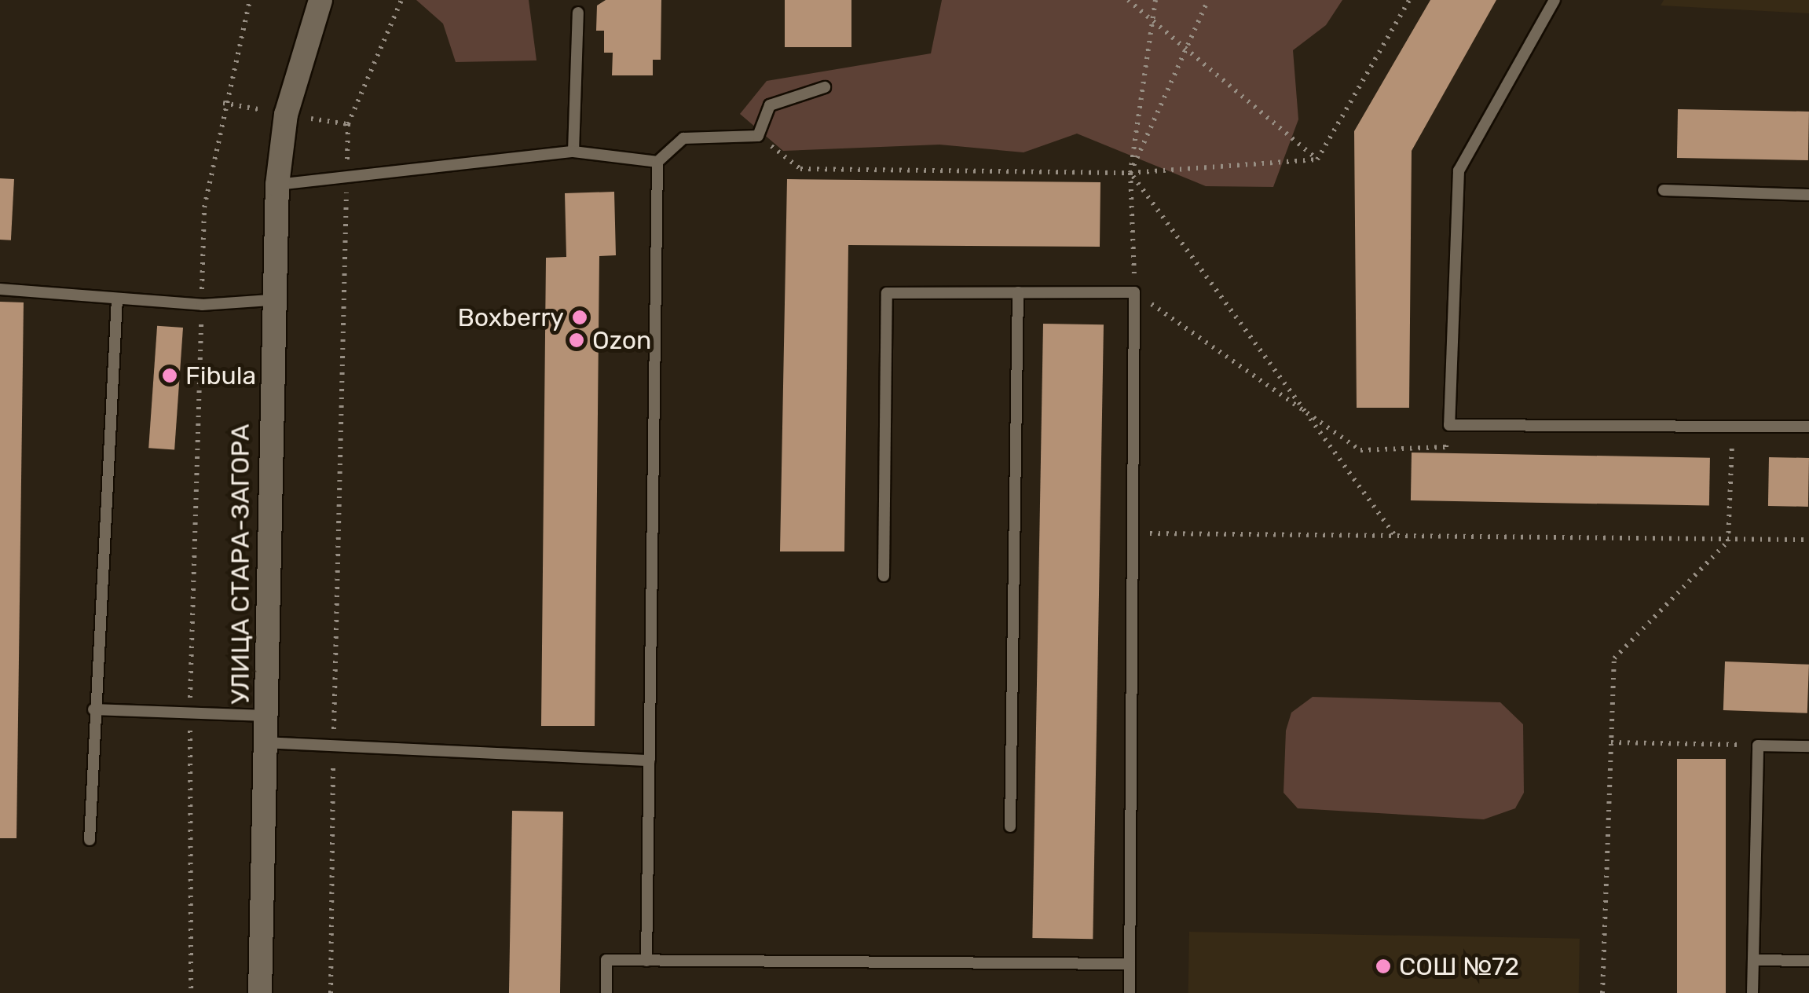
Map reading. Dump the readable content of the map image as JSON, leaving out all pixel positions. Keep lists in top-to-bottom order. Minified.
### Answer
{"streets":{"main road":["УЛИЦА СТАРА-ЗАГОРА"]},"places":["Boxberry","Ozon","Fibula","СОШ №72"]}
